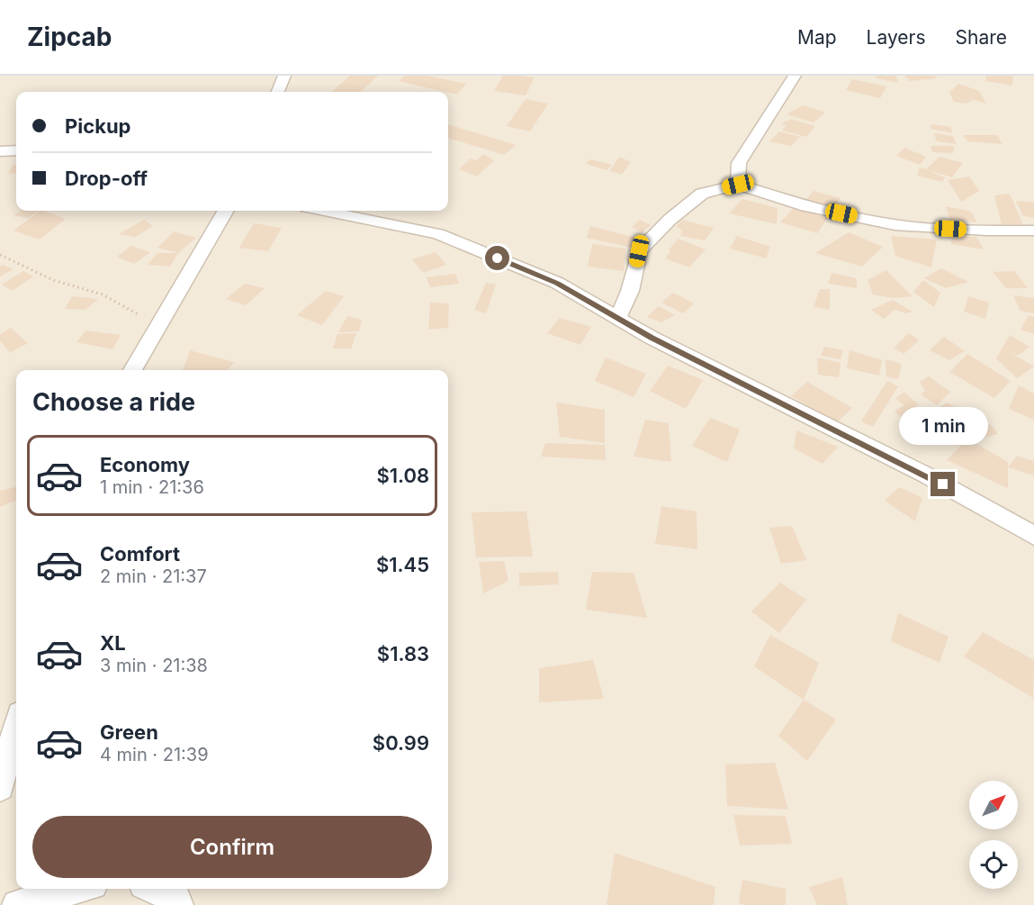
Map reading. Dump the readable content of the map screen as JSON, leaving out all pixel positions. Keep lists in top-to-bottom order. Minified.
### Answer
{"north":"top right","page":{"header":"Zipcab","nav":["Map","Layers","Share"],"banner":["Pickup","Drop-off"],"heading":"Choose a ride","bubble":"1 min","list":[{"name":"Economy","note":"1 min · 21:36","value":"$1.08"},{"name":"Comfort","note":"2 min · 21:37","value":"$1.45"},{"name":"XL","note":"3 min · 21:38","value":"$1.83"},{"name":"Green","note":"4 min · 21:39","value":"$0.99"}],"buttons":"Confirm"}}
